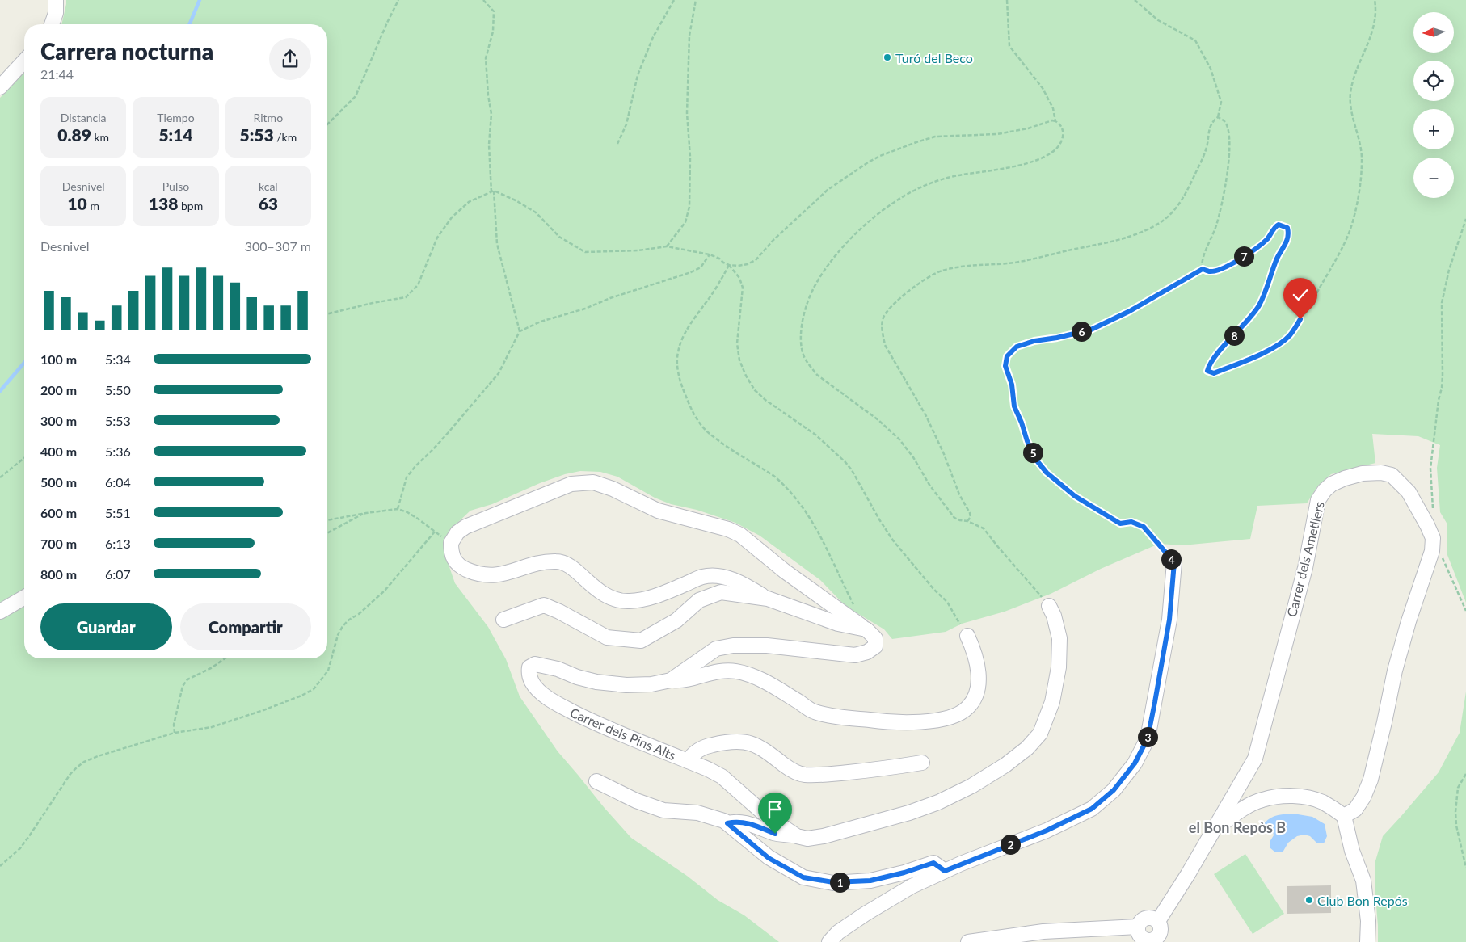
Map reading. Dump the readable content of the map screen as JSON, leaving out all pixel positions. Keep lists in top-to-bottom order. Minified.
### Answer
{"streets":{"street":["Carrer dels Ametllers","Carrer dels Pins Alts"]},"districts":["el Bon Repòs B"],"places":["Turó del Beco","Club Bon Repós"],"north":"left","page":{"map_buttons":["+","−"],"heading":["Carrera nocturna","21:44"],"stats":[["Distancia","0.89 km"],["Tiempo","5:14"],["Ritmo","5:53 /km"],["Desnivel","10 m"],["Pulso","138 bpm"],["kcal","63"]],"chart":["Desnivel","300–307 m"],"pins":["7","6","8","5","4","3","2","1"],"list":[{"name":"100 m","note":"5:34"},{"name":"200 m","note":"5:50"},{"name":"300 m","note":"5:53"},{"name":"400 m","note":"5:36"},{"name":"500 m","note":"6:04"},{"name":"600 m","note":"5:51"},{"name":"700 m","note":"6:13"},{"name":"800 m","note":"6:07"}],"buttons":["Guardar","Compartir"]}}
